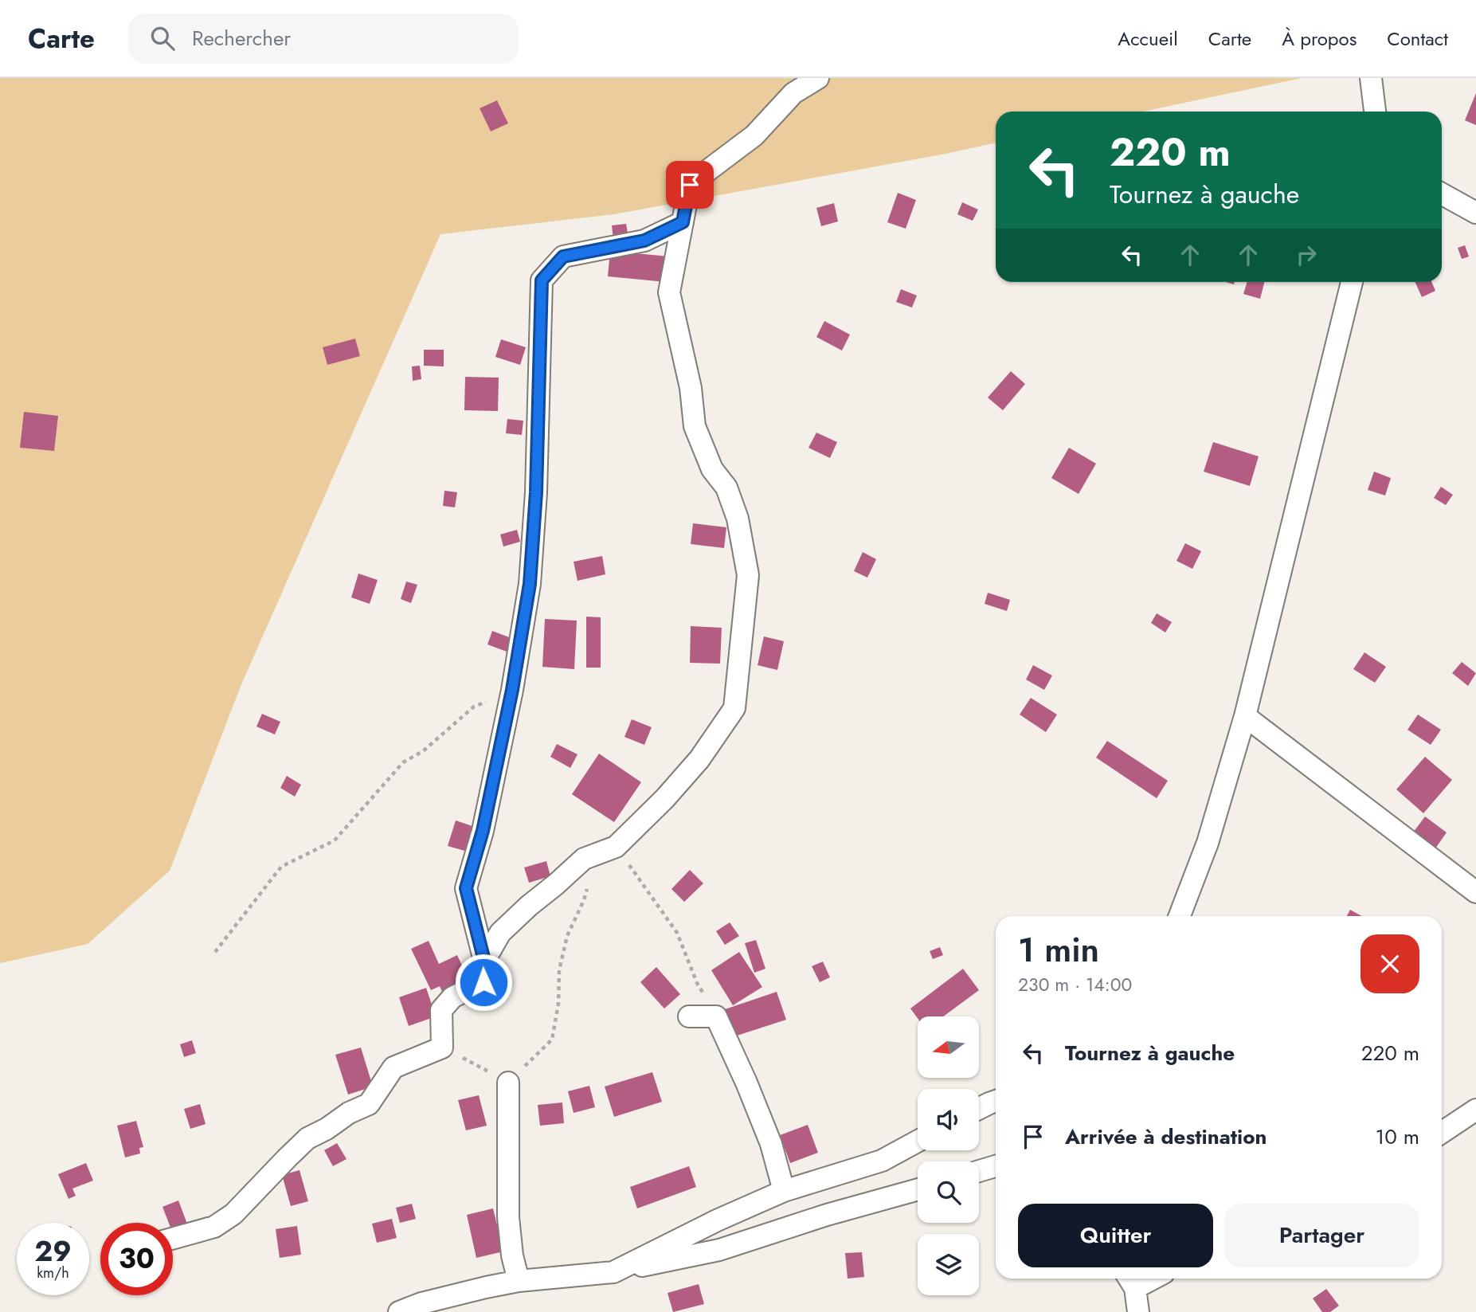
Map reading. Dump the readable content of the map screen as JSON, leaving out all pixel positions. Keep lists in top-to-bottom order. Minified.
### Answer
{"north":"left","page":{"header":"Carte","search":"Rechercher","nav":["Accueil","Carte","À propos","Contact"],"turn":["220 m","Tournez à gauche"],"heading":["1 min","230 m · 14:00"],"list":[{"name":"Tournez à gauche","value":"220 m"},{"name":"Arrivée à destination","value":"10 m"}],"buttons":["Quitter","Partager"],"speed":"29 km/h","limit":"30"}}
